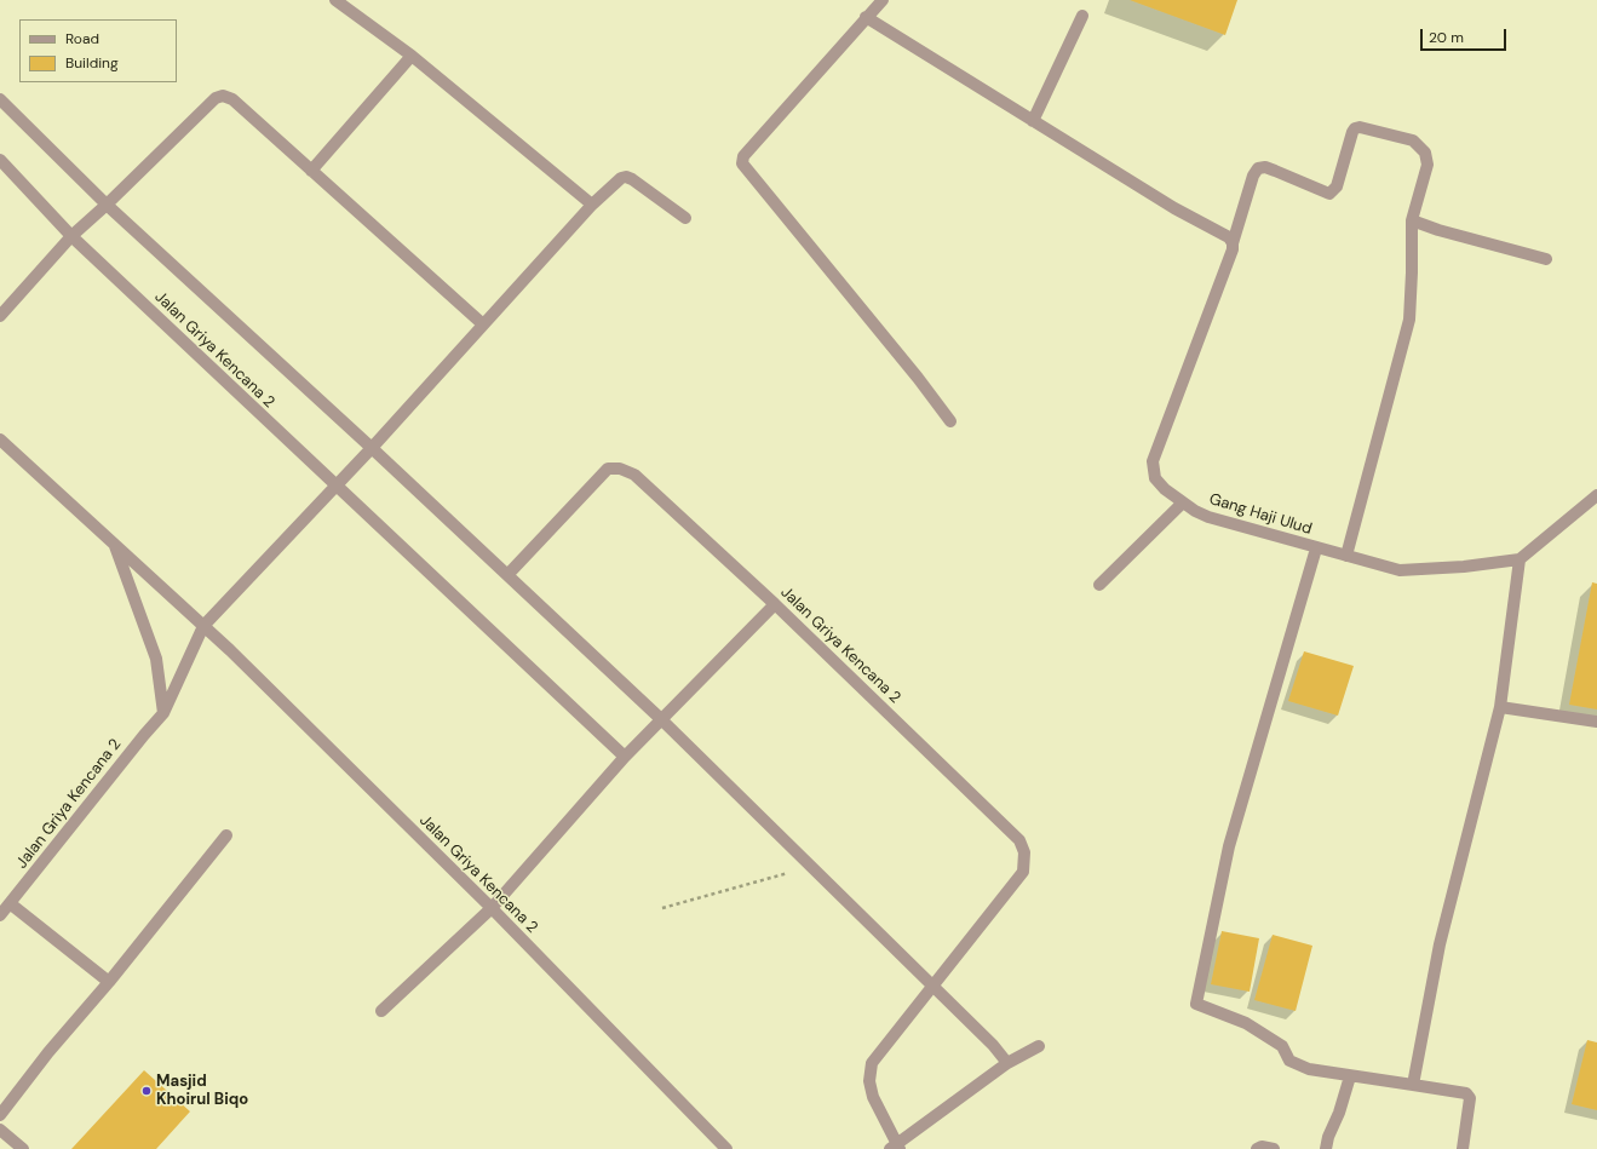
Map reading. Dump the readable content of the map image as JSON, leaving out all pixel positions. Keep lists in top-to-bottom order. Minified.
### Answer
{"streets":{"street":["Jalan Griya Kencana 2","Gang Haji Ulud"]},"places":["Masjid Khoirul Biqo"],"legend":["Road","Building"],"scale_bar":"20 m"}
